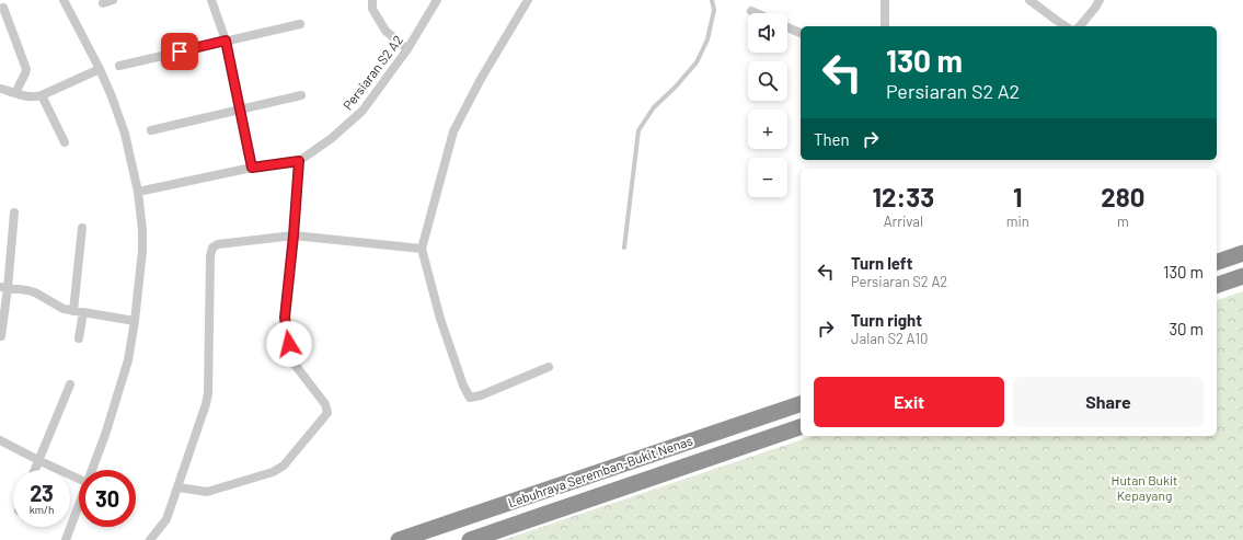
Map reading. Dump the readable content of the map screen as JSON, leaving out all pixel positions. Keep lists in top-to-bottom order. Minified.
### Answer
{"streets":{"highway":["Lebuhraya Seremban-Bukit Nenas"],"street":["Persiaran S2 A2"]},"parks":["Hutan Bukit Kepayang"],"page":{"map_buttons":["+","−"],"turn":["130 m","Persiaran S2 A2"],"then":"Then","eta":["12:33","Arrival","1","min","280","m"],"list":[{"name":"Turn left","note":"Persiaran S2 A2","value":"130 m"},{"name":"Turn right","note":"Jalan S2 A10","value":"30 m"}],"buttons":["Exit","Share"],"speed":"23 km/h","limit":"30"}}
